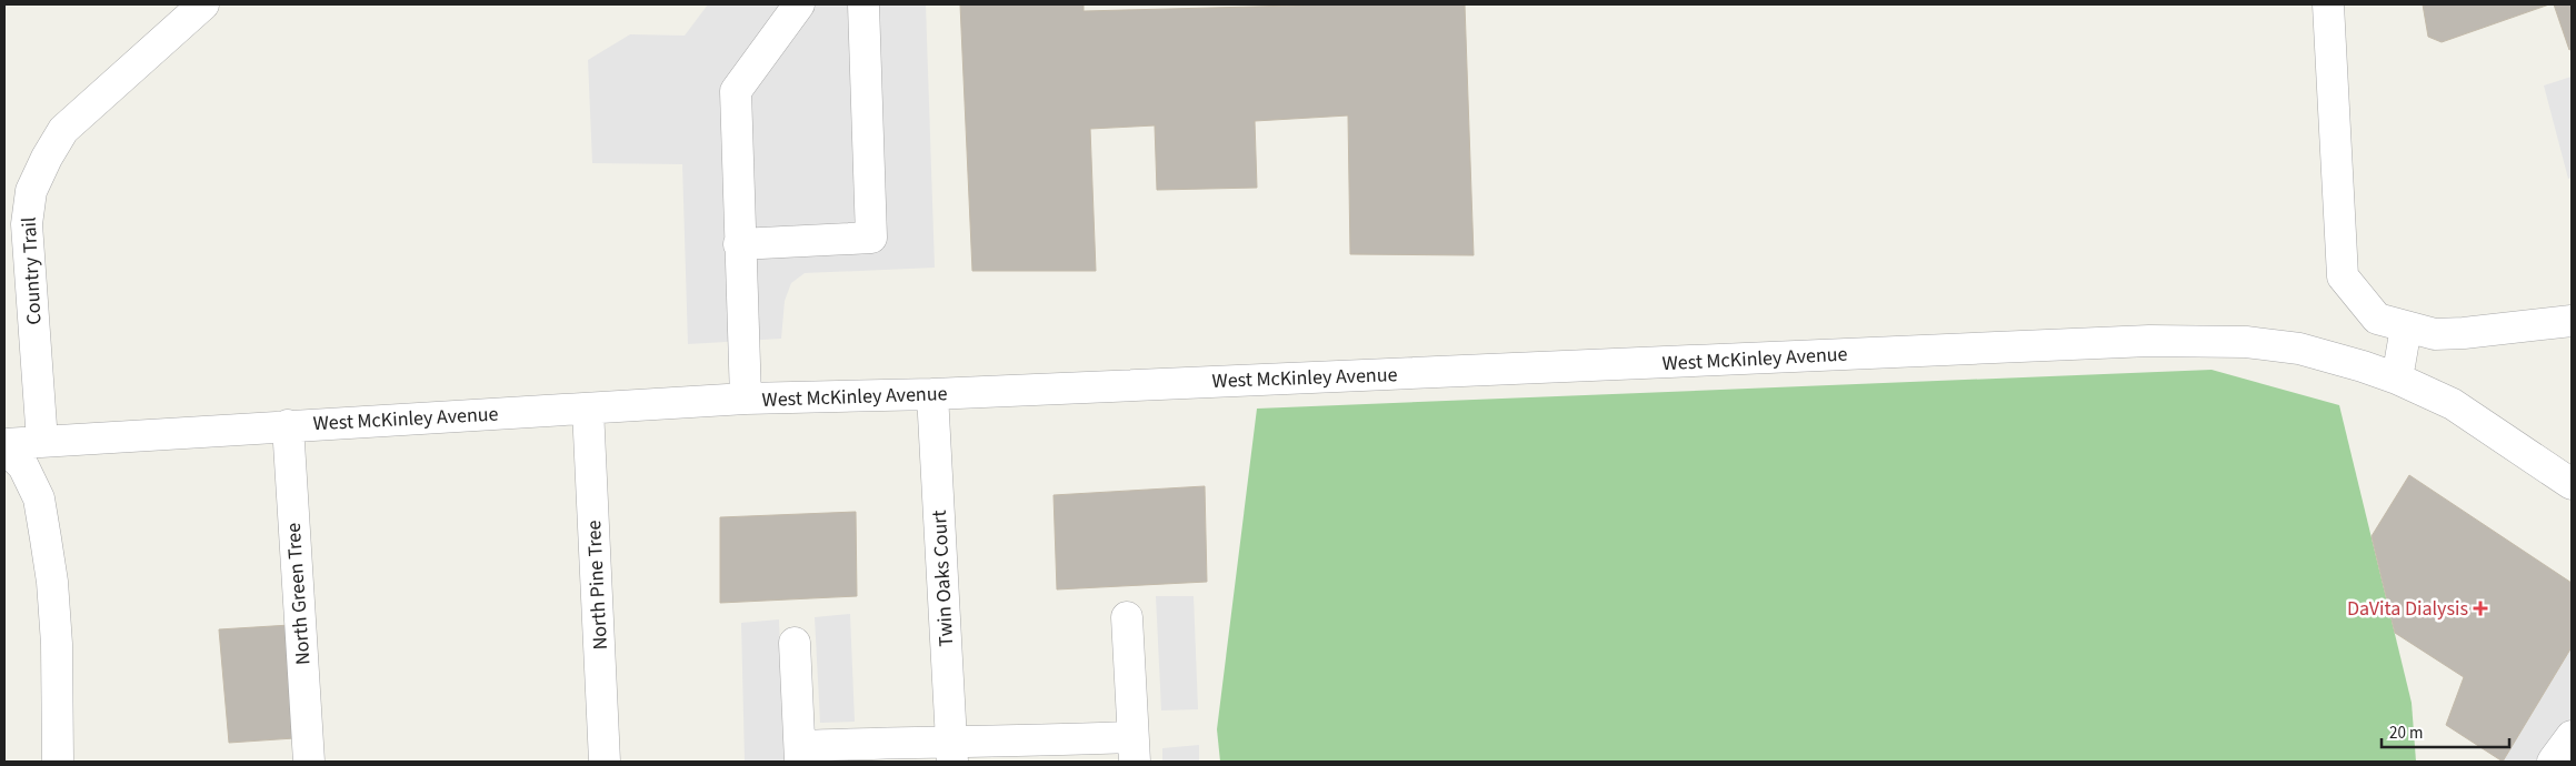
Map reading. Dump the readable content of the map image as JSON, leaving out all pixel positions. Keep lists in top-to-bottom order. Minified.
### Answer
{"streets":{"street":["Country Trail","West McKinley Avenue","Twin Oaks Court","North Pine Tree","North Green Tree"]},"crossings":[["Country Trail","West McKinley Avenue"],["West McKinley Avenue","Twin Oaks Court"],["West McKinley Avenue","North Pine Tree"],["West McKinley Avenue","North Green Tree"]],"places":{"health":["DaVita Dialysis"]},"scale_bar":"20 m"}
